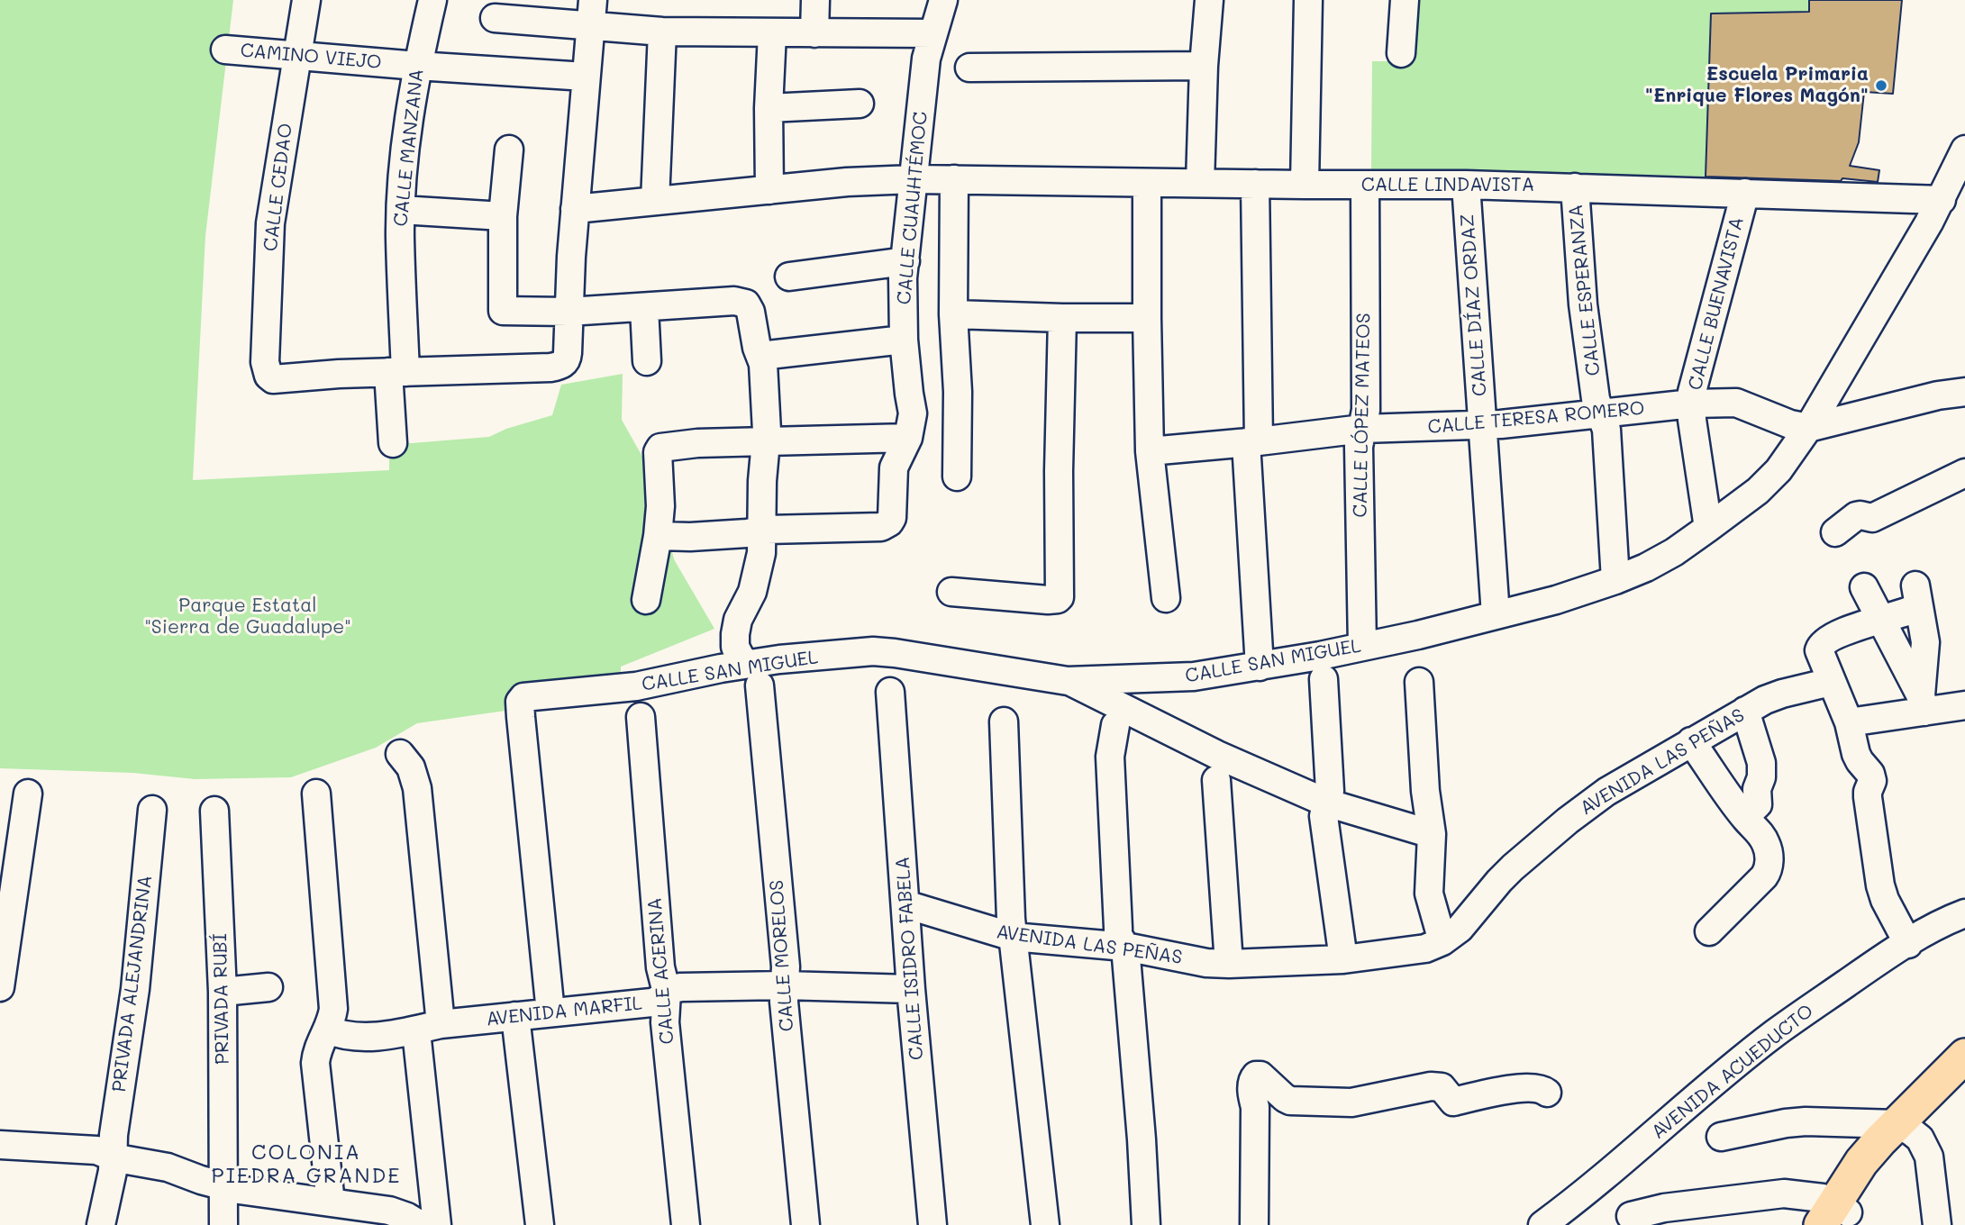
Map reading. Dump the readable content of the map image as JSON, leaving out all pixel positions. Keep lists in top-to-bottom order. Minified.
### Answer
{"streets":{"street":["CAMINO VIEJO","CALLE MANZANA","CALLE LINDAVISTA","CALLE CEDAO","CALLE CUAUHTÉMOC","CALLE ESPERANZA","CALLE BUENAVISTA","CALLE DÍAZ ORDAZ","CALLE LÓPEZ MATEOS","CALLE TERESA ROMERO","CALLE SAN MIGUEL","AVENIDA LAS PEÑAS","CALLE MORELOS","CALLE ISIDRO FABELA","CALLE ACERINA","PRIVADA ALEJANDRINA","PRIVADA RUBÍ","AVENIDA MARFIL","AVENIDA ACUEDUCTO"]},"crossings":[["CAMINO VIEJO","CALLE MANZANA"],["CAMINO VIEJO","CALLE CEDAO"],["CALLE MANZANA","CALLE CEDAO"],["CALLE LINDAVISTA","CALLE CUAUHTÉMOC"],["CALLE LINDAVISTA","CALLE ESPERANZA"],["CALLE LINDAVISTA","CALLE BUENAVISTA"],["CALLE LINDAVISTA","CALLE DÍAZ ORDAZ"],["CALLE LINDAVISTA","CALLE LÓPEZ MATEOS"],["CALLE LINDAVISTA","CALLE SAN MIGUEL"],["CALLE CUAUHTÉMOC","CALLE MORELOS"],["CALLE ESPERANZA","CALLE TERESA ROMERO"],["CALLE ESPERANZA","CALLE SAN MIGUEL"],["CALLE BUENAVISTA","CALLE TERESA ROMERO"],["CALLE BUENAVISTA","CALLE SAN MIGUEL"],["CALLE DÍAZ ORDAZ","CALLE TERESA ROMERO"],["CALLE DÍAZ ORDAZ","CALLE SAN MIGUEL"],["CALLE LÓPEZ MATEOS","CALLE TERESA ROMERO"],["CALLE LÓPEZ MATEOS","CALLE SAN MIGUEL"],["CALLE TERESA ROMERO","CALLE SAN MIGUEL"],["CALLE SAN MIGUEL","CALLE MORELOS"],["CALLE SAN MIGUEL","AVENIDA MARFIL"],["AVENIDA LAS PEÑAS","CALLE ISIDRO FABELA"],["CALLE MORELOS","AVENIDA MARFIL"],["CALLE ISIDRO FABELA","AVENIDA MARFIL"],["CALLE ACERINA","AVENIDA MARFIL"]],"districts":["COLONIA PIEDRA GRANDE"],"parks":["Parque Estatal \"Sierra de Guadalupe\""],"places":["Escuela Primaria \"Enrique Flores Magón\""]}
